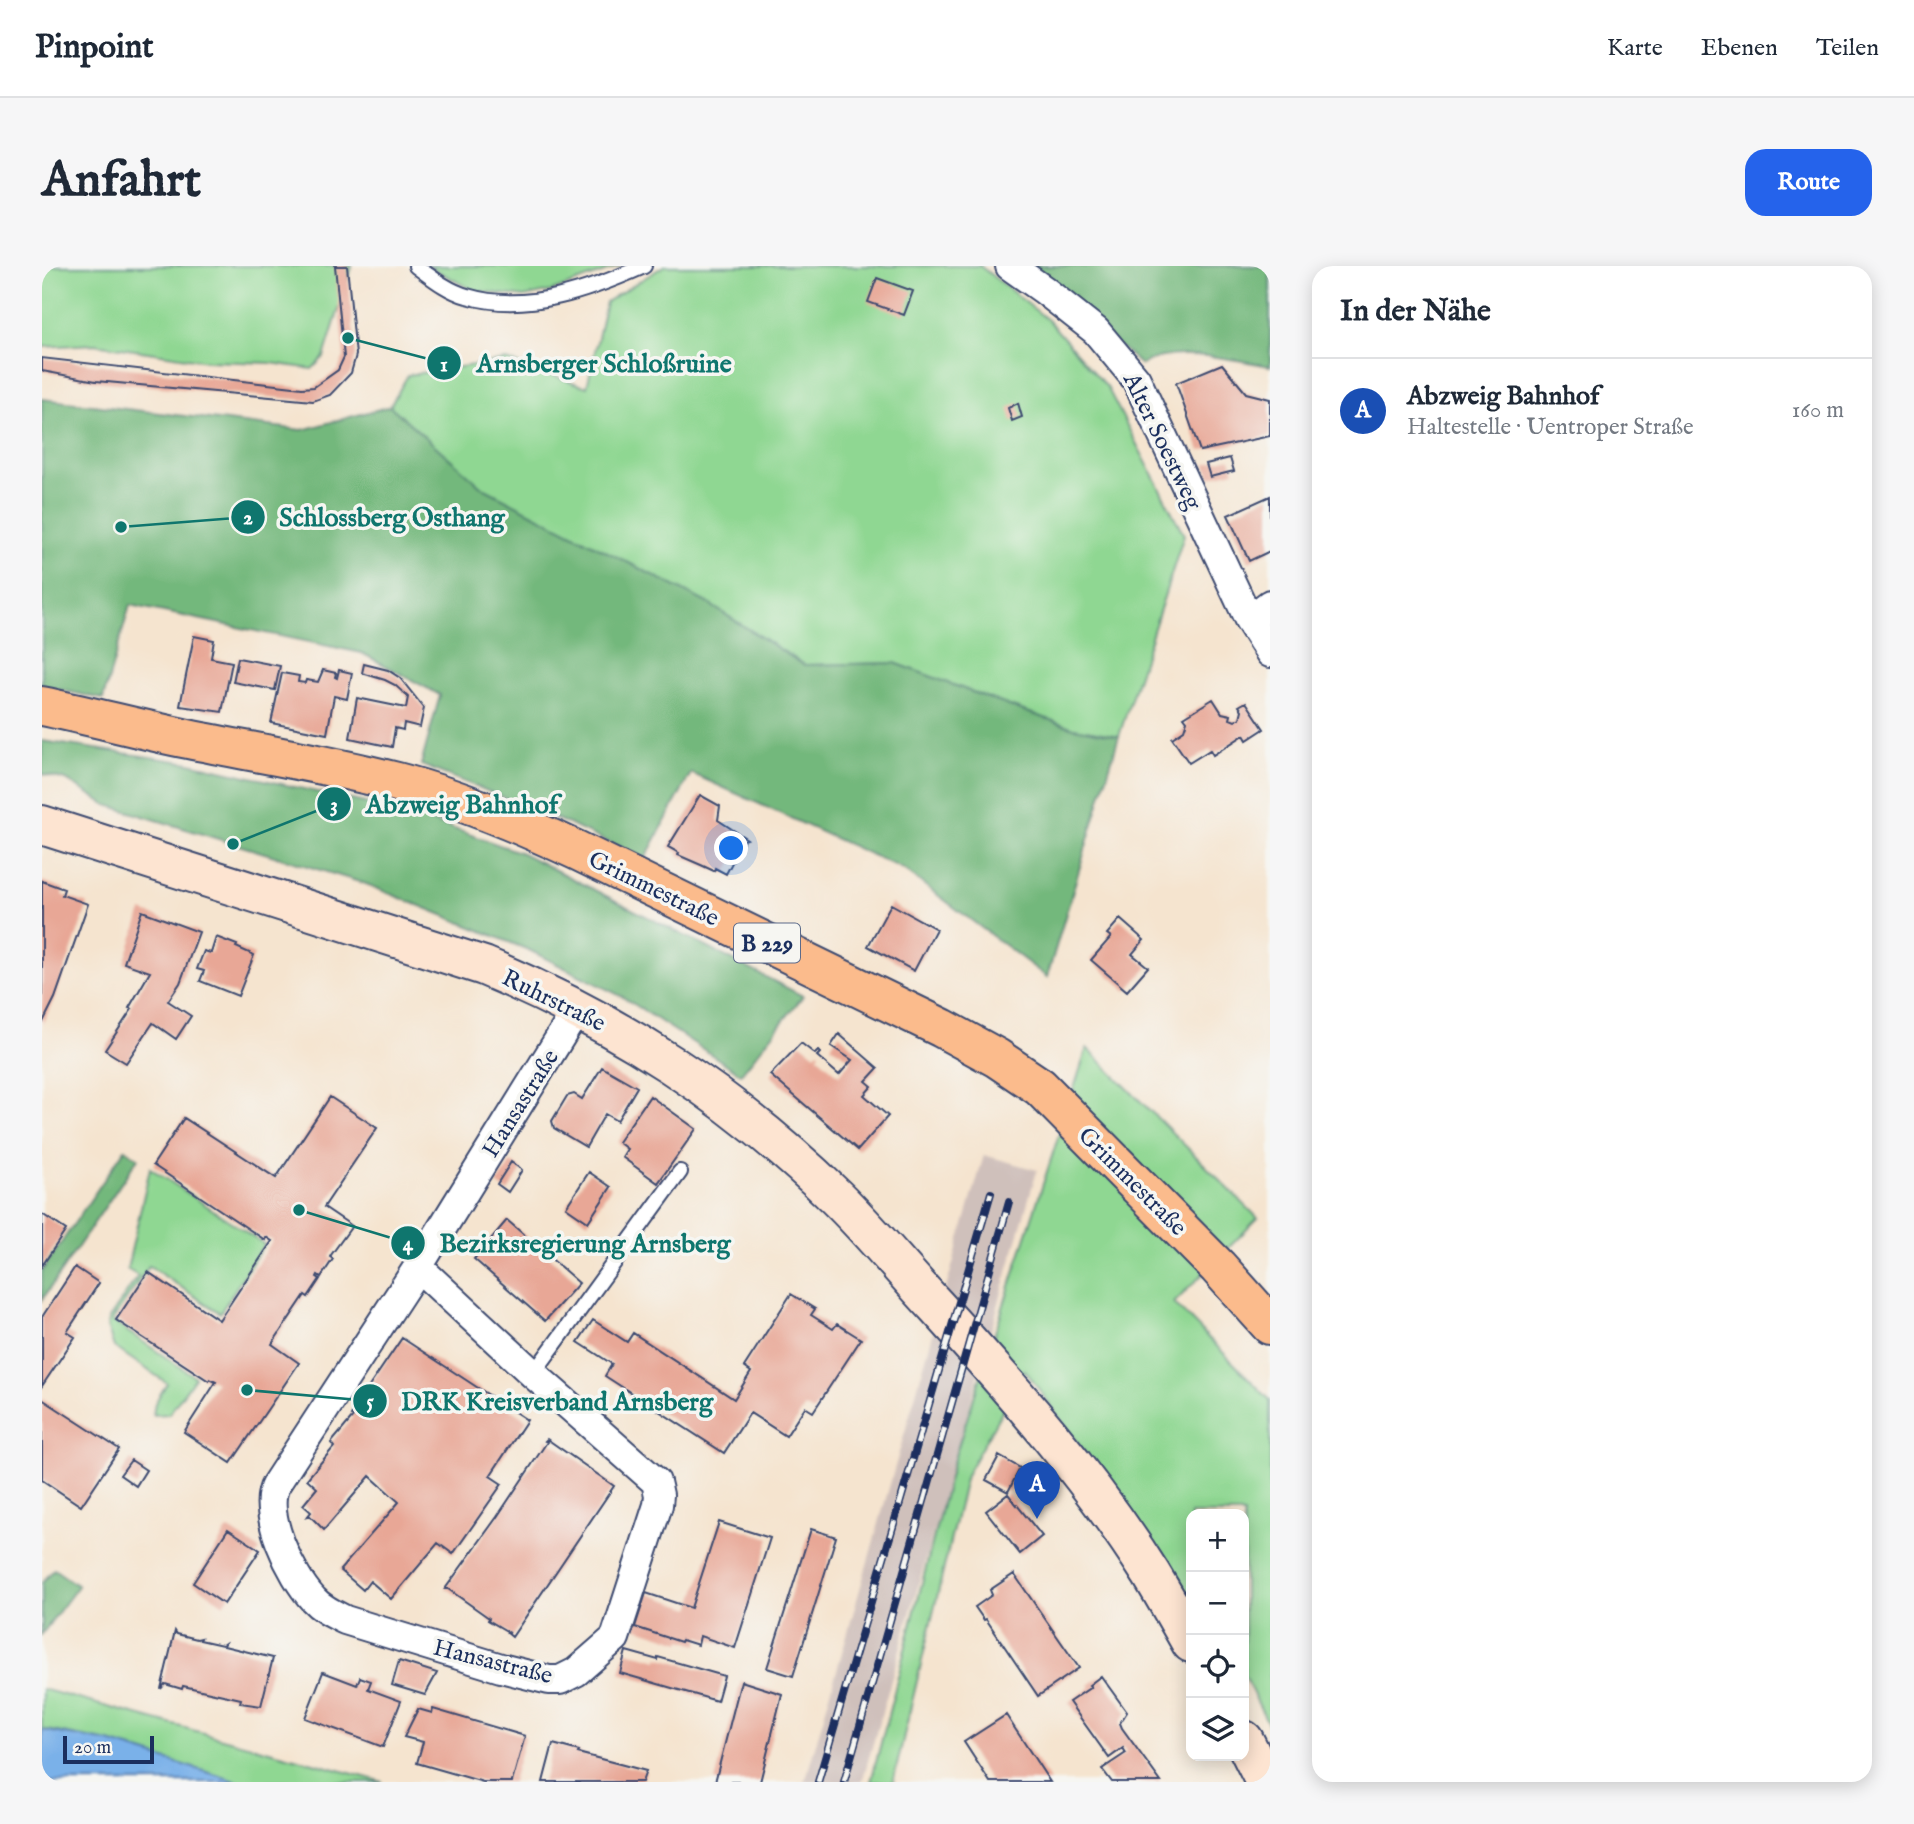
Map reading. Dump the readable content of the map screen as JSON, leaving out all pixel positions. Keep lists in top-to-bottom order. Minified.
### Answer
{"streets":{"main road":["Grimmestraße","B 229","Ruhrstraße"],"street":["Alter Soestweg","Hansastraße"]},"crossings":[["Ruhrstraße","Hansastraße"]],"places":["Arnsberger Schloßruine","Schlossberg Osthang","Abzweig Bahnhof","Bezirksregierung Arnsberg","DRK Kreisverband Arnsberg"],"scale_bar":"20 m","page":{"header":"Pinpoint","nav":["Karte","Ebenen","Teilen"],"buttons":"Route","title":"Anfahrt","heading":"In der Nähe","list":[{"mark":"A","name":"Abzweig Bahnhof","note":"Haltestelle · Uentroper Straße","value":"160 m"}],"pins":"A","map_buttons":["+","−"],"scale":"20 m"}}
